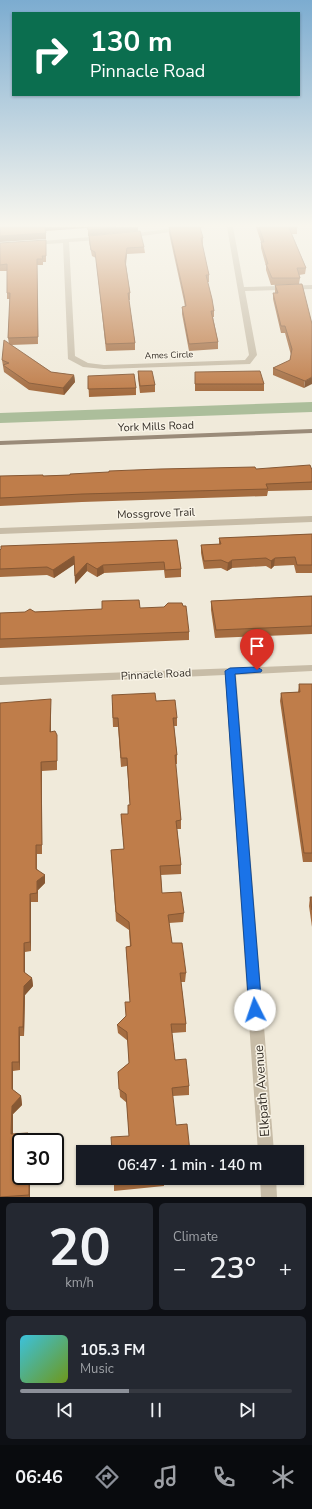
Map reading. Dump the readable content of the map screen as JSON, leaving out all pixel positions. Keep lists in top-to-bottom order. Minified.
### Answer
{"streets":{"main road":["York Mills Road"],"street":["Ames Circle","Mossgrove Trail","Pinnacle Road","Elkpath Avenue"]},"crossings":[["Pinnacle Road","Elkpath Avenue"]],"page":{"turn":["130 m","Pinnacle Road"],"limit":"30","trip":"06:47 · 1 min · 140 m","tile":[["20","km/h"],"Climate"],"heat":["−","23°","+"],"song":["105.3 FM","Music"],"tabs":"06:46"}}
